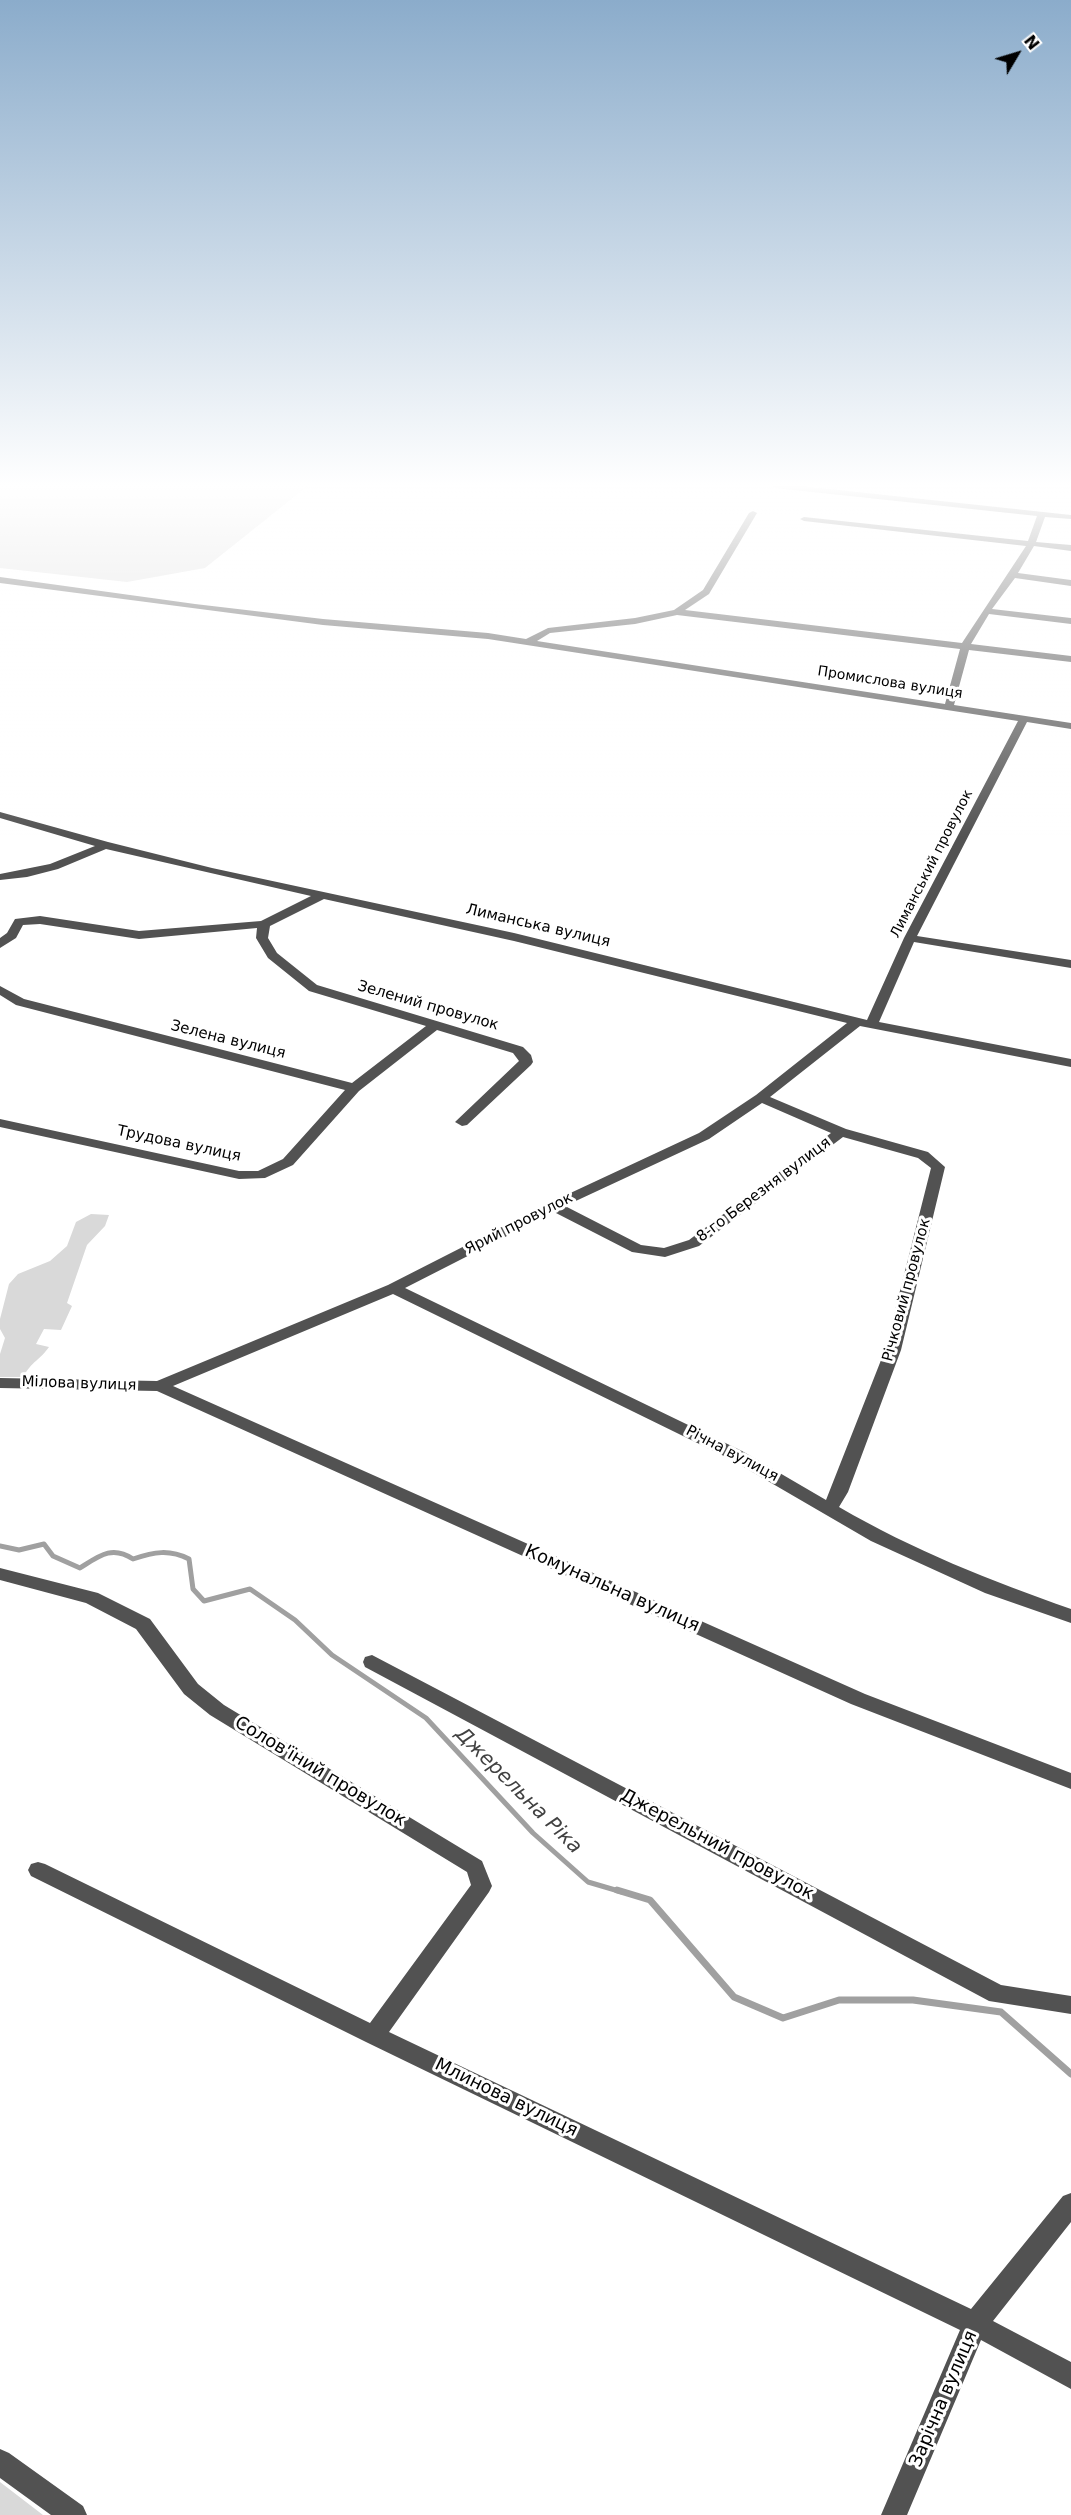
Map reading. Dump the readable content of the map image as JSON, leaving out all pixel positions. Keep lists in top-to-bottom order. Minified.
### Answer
{"streets":{"street":["Промислова вулиця","Лиманський провулок","Лиманська вулиця","Зелений провулок","Зелена вулиця","Трудова вулиця","8-го Березня вулиця","Ярий провулок","Річковий провулок","Мілова вулиця","Річна вулиця","Комунальна вулиця","Солов'їний провулок","Джерельний провулок","Млинова вулиця","Зарічна вулиця"]},"crossings":[["Промислова вулиця","Лиманський провулок"],["Лиманський провулок","Лиманська вулиця"],["Лиманський провулок","Ярий провулок"],["Лиманська вулиця","Ярий провулок"],["Зелена вулиця","Трудова вулиця"],["8-го Березня вулиця","Ярий провулок"],["8-го Березня вулиця","Річковий провулок"],["Ярий провулок","Мілова вулиця"],["Ярий провулок","Річна вулиця"],["Ярий провулок","Комунальна вулиця"],["Річковий провулок","Річна вулиця"],["Мілова вулиця","Комунальна вулиця"],["Солов'їний провулок","Млинова вулиця"],["Млинова вулиця","Зарічна вулиця"]],"water":["Джерельна Ріка"],"north":"top right"}
